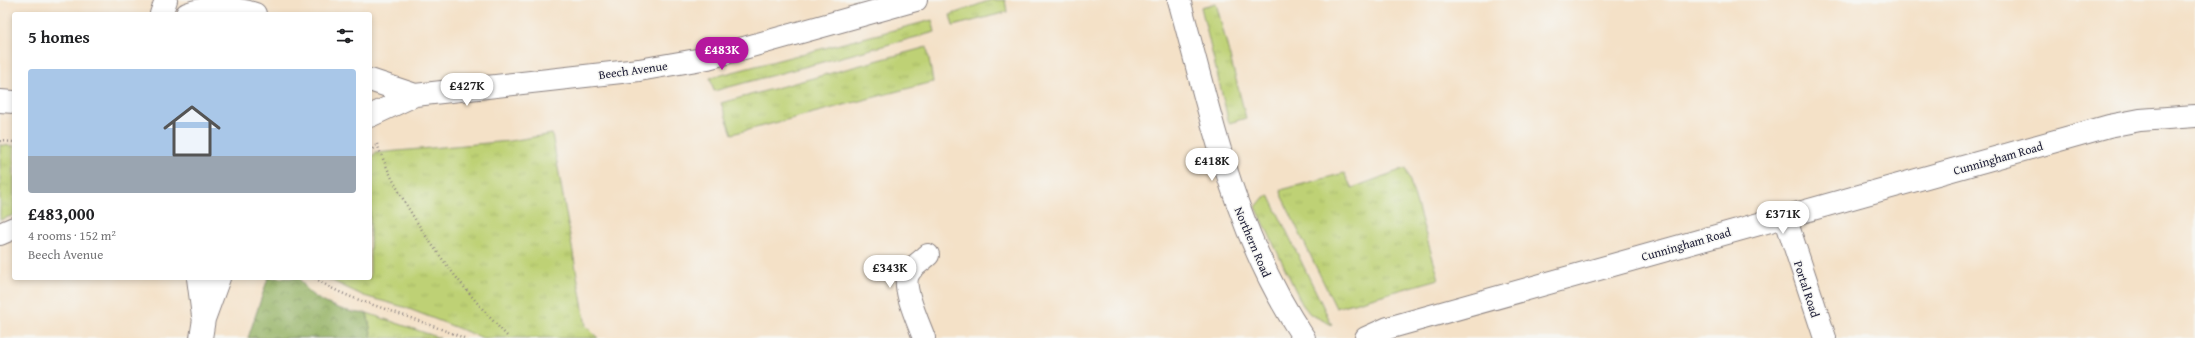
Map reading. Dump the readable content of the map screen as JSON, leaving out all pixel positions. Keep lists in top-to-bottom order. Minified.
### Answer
{"streets":{"street":["Beech Avenue","Cunningham Road","Northern Road","Portal Road"]},"crossings":[["Cunningham Road","Portal Road"]],"page":{"heading":"5 homes","price":["£483K","£427K","£418K","£371K","£343K"],"list":[{"name":"£483,000","note":"4 rooms · 152 m² · Beech Avenue"}]}}
